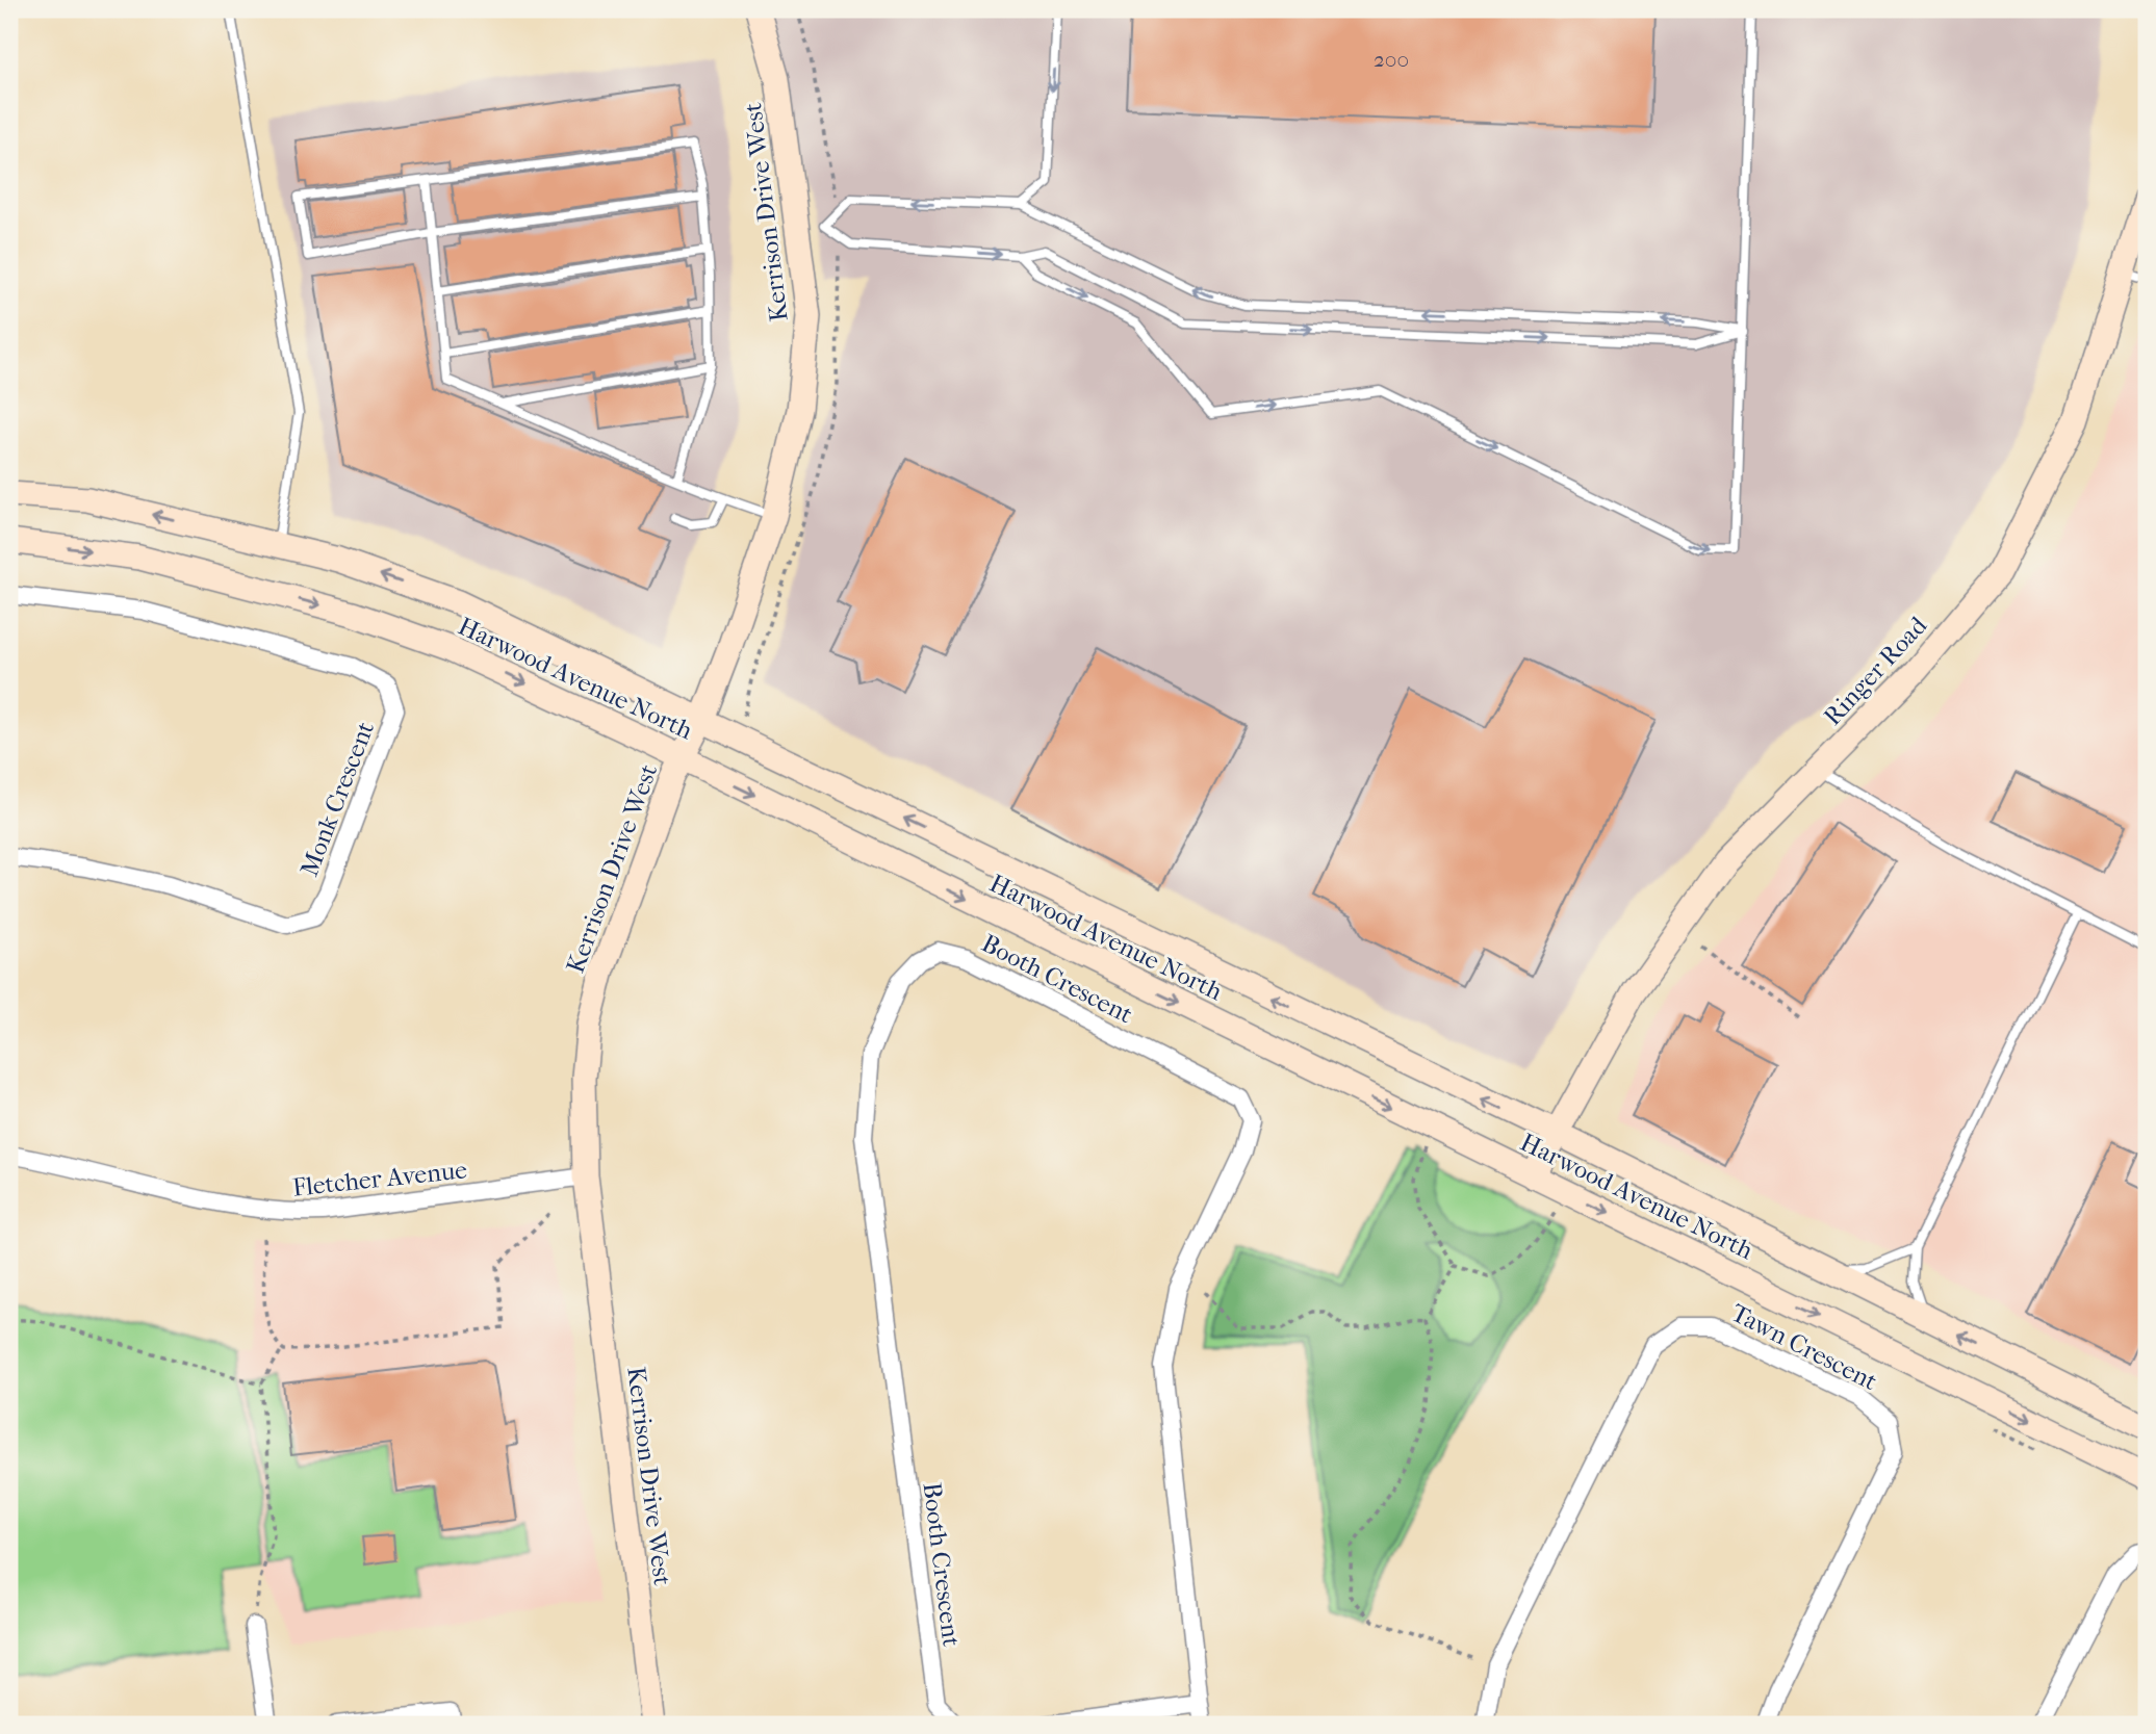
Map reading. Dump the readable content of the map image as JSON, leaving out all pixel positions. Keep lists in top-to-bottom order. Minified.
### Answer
{"streets":{"main road":["Kerrison Drive West","Ringer Road","Harwood Avenue North"],"street":["Monk Crescent","Booth Crescent","Fletcher Avenue","Tawn Crescent"]},"crossings":[["Kerrison Drive West","Harwood Avenue North"],["Kerrison Drive West","Fletcher Avenue"],["Ringer Road","Harwood Avenue North"]],"house_numbers":["200"]}
